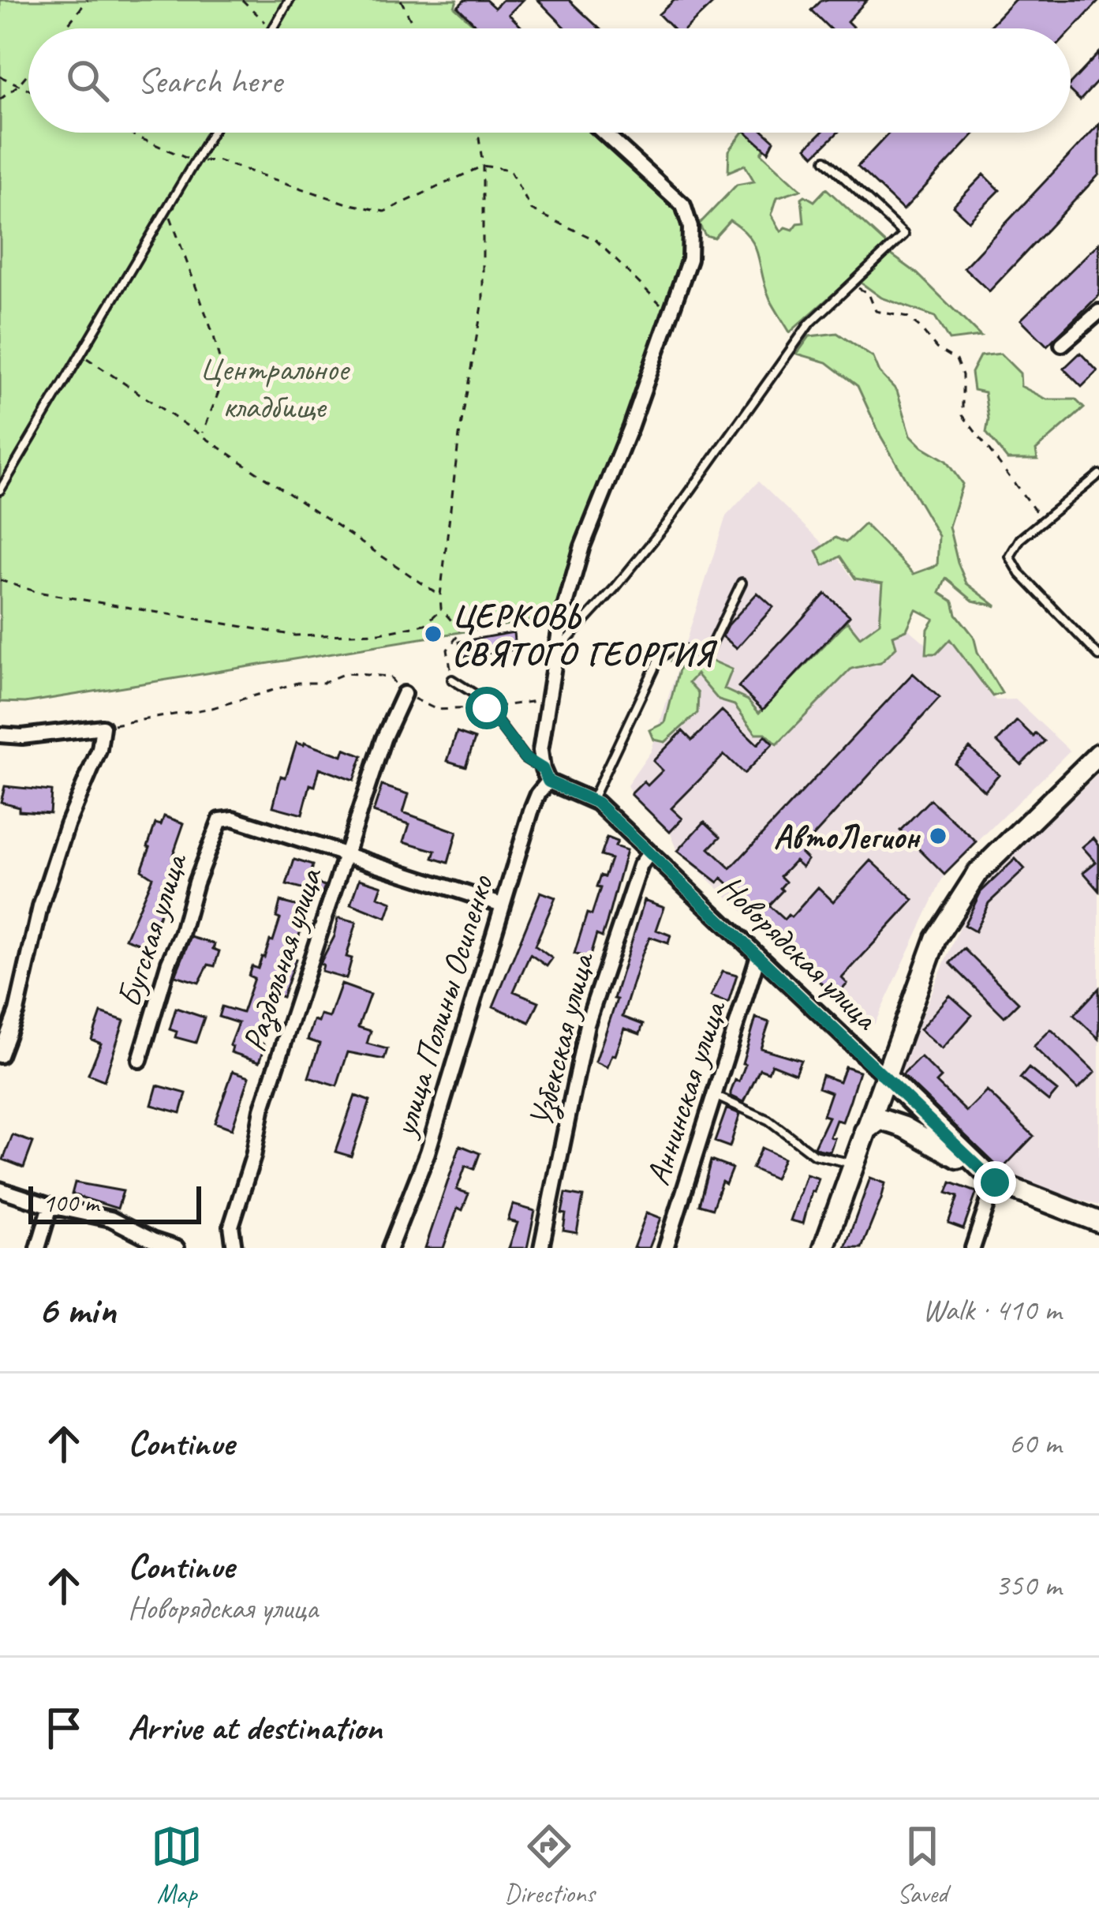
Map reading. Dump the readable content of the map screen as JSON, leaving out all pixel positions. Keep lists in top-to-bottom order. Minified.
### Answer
{"streets":{"main road":["Новорядская улица"],"street":["Бугская улица","Раздольная улица","улица Полины Осипенко","Узбекская улица","Аннинская улица"]},"crossings":[["Бугская улица","Раздольная улица"],["Новорядская улица","улица Полины Осипенко"],["Новорядская улица","Узбекская улица"],["Новорядская улица","Аннинская улица"]],"parks":["Центральное кладбище"],"places":["ЦЕРКОВЬ СВЯТОГО ГЕОРГИЯ","АвтоЛегион"],"scale_bar":"100 m","page":{"search":"Search here","scale":"100 m","heading":["6 min","Walk · 410 m"],"list":[["Continue","60 m"],["Continue","Новорядская улица","350 m"],"Arrive at destination"],"nav":["Map","Directions","Saved"]}}
